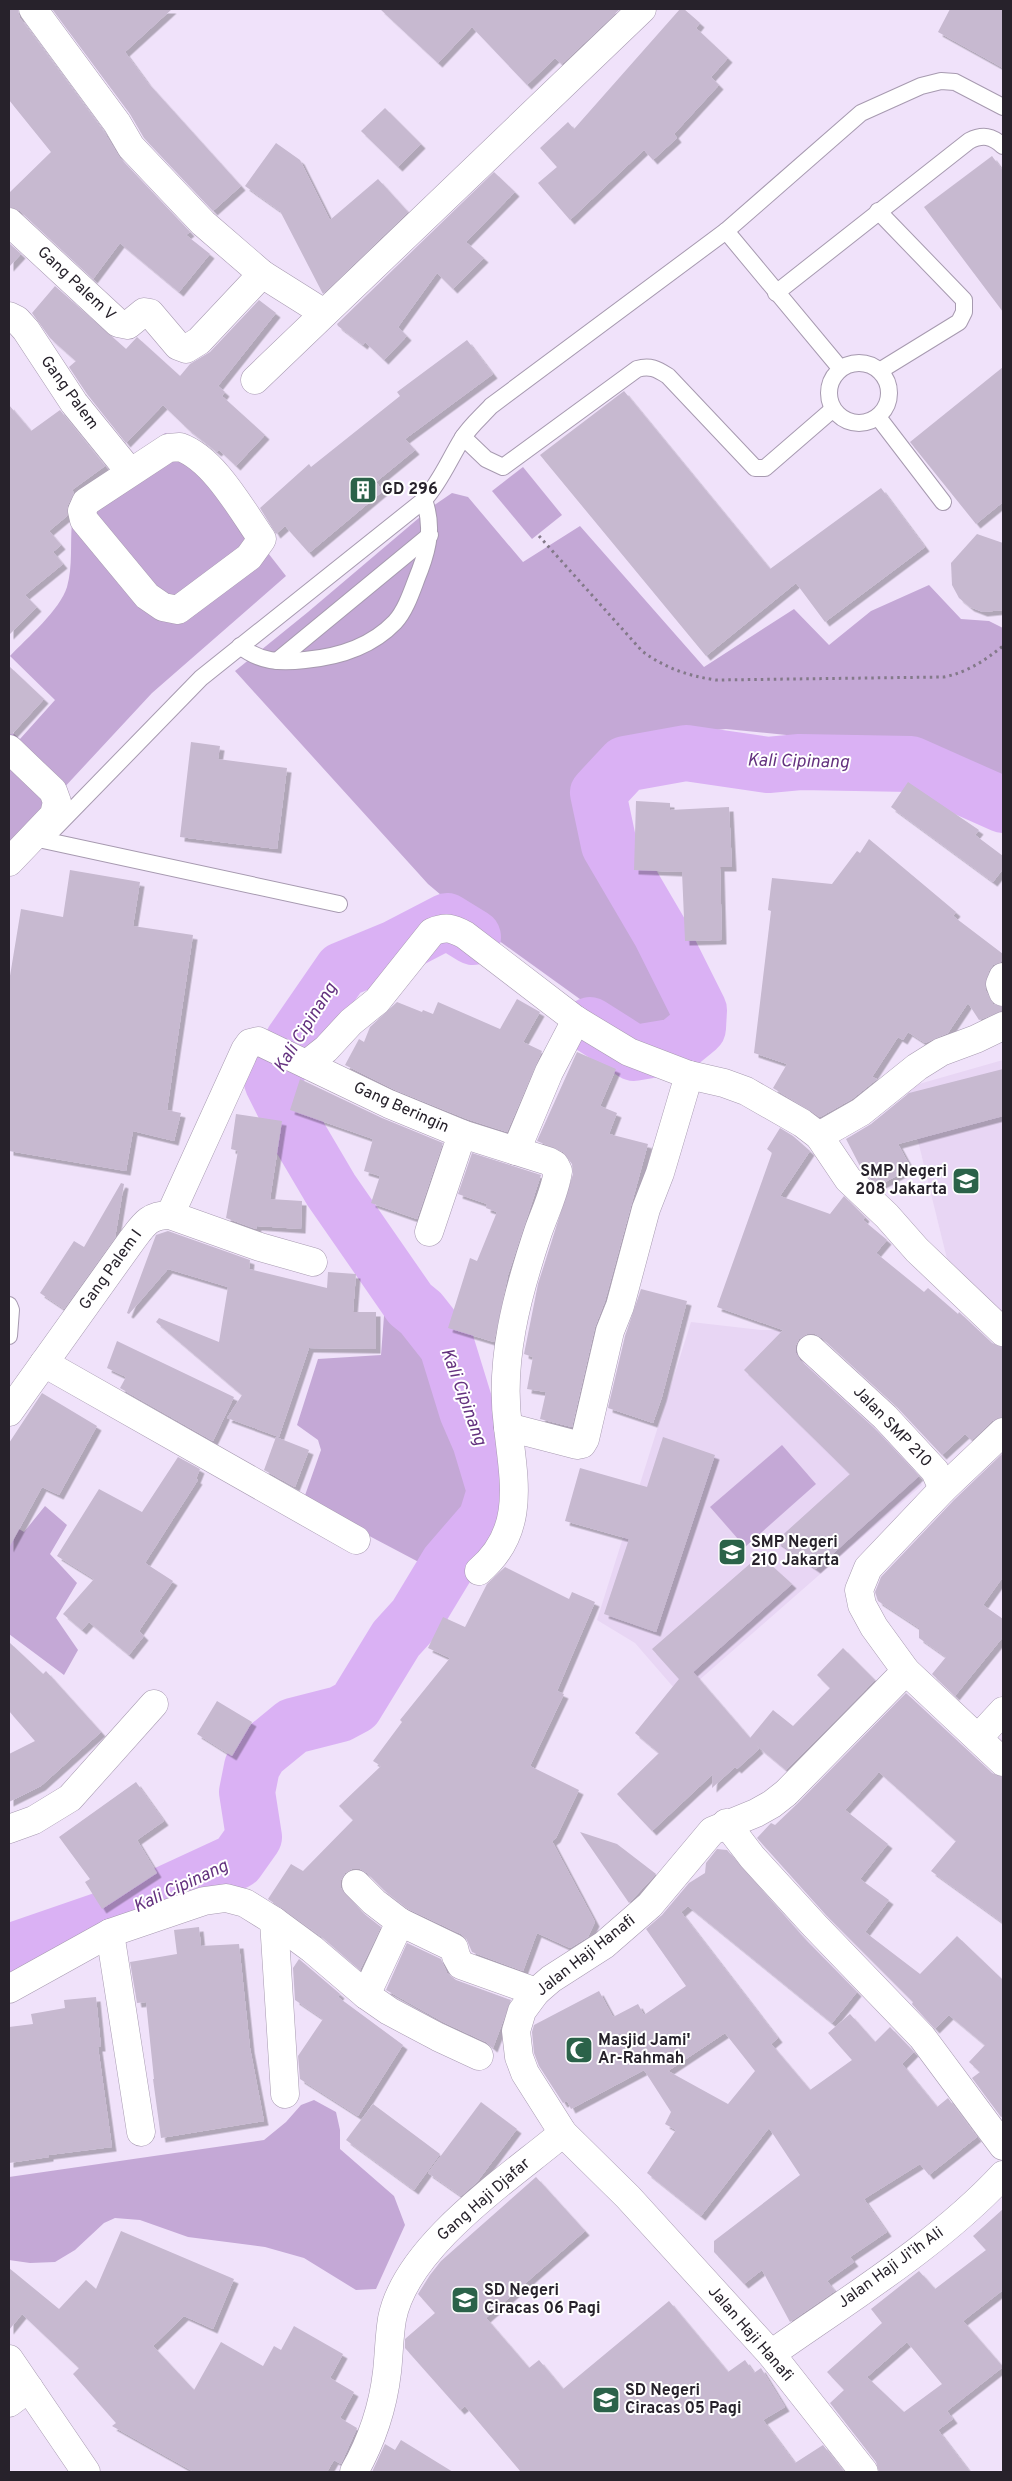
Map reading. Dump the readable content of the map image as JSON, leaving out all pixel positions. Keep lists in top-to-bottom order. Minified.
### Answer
{"streets":{"street":["Gang Palem V","Gang Palem","Gang Beringin","Gang Palem I","Jalan SMP 210","Jalan Haji Hanafi","Gang Haji Djafar","Jalan Haji Ji'ih Ali"]},"crossings":[["Gang Beringin","Gang Palem I"],["Jalan Haji Hanafi","Gang Haji Djafar"],["Jalan Haji Hanafi","Jalan Haji Ji'ih Ali"]],"water":["Kali Cipinang"],"places":{"building":["GD 296"],"school or university":["SMP Negeri 208 Jakarta","SMP Negeri 210 Jakarta","SD Negeri Ciracas 06 Pagi","SD Negeri Ciracas 05 Pagi"],"mosque":["Masjid Jami' Ar-Rahmah"]}}
